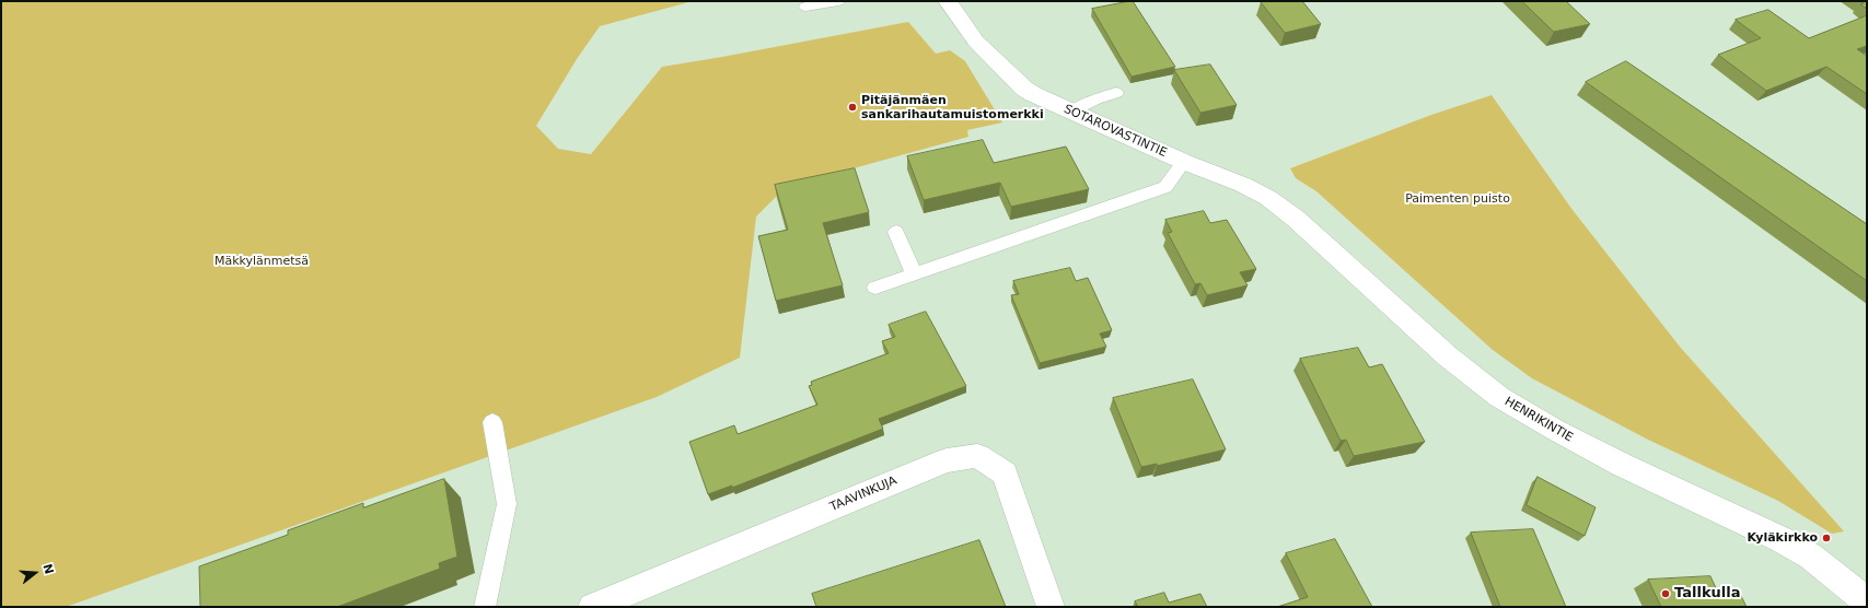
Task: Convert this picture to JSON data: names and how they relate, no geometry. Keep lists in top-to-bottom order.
{
  "streets": {
    "street": ["SOTAROVASTINTIE", "HENRIKINTIE", "TAAVINKUJA"]
  },
  "crossings": [
    ["SOTAROVASTINTIE", "HENRIKINTIE"]
  ],
  "parks": ["Paimenten puisto", "Mäkkylänmetsä"],
  "places": ["Pitäjänmäen sankarihautamuistomerkki", "Kyläkirkko", "Tallkulla"],
  "north": "right"
}
